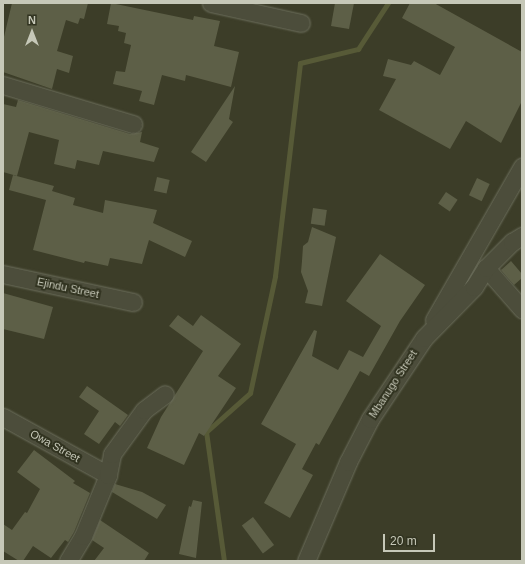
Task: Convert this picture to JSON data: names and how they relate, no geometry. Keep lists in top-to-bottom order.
{
  "streets": {
    "street": ["Ejindu Street", "Mbanugo Street", "Owa Street"]
  },
  "scale_bar": "20 m",
  "north": "top"
}
